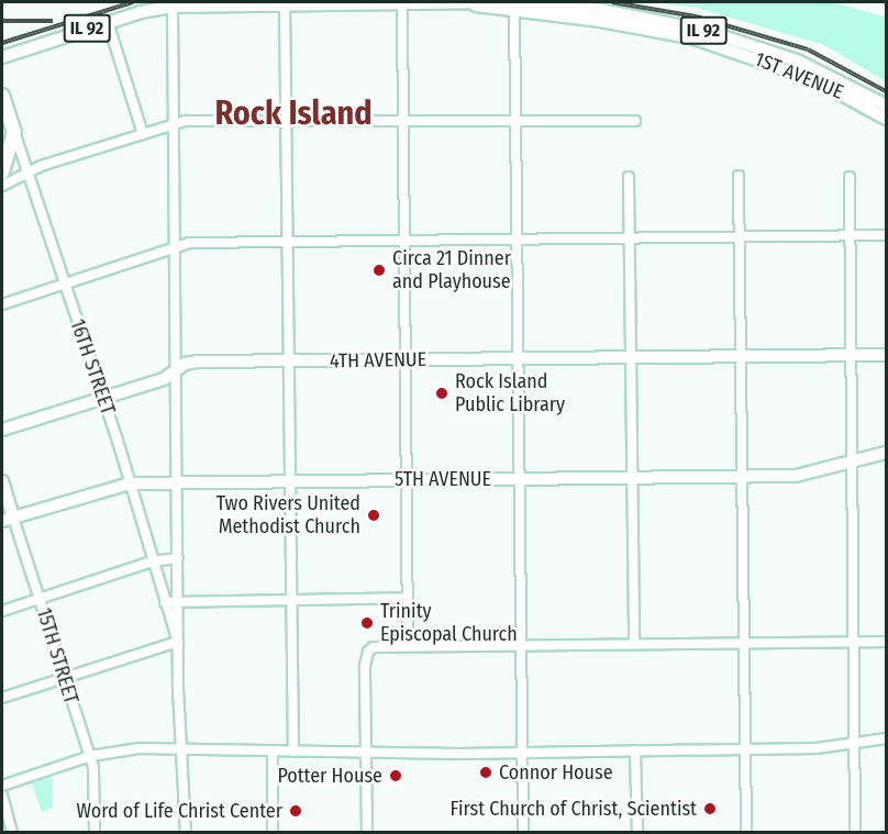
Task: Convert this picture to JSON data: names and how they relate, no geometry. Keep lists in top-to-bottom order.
{
  "streets": {
    "highway": ["16TH STREET"],
    "main road": [
      "IL 92",
      "1ST AVENUE",
      "4TH AVENUE",
      "5TH AVENUE",
      "15TH STREET"
    ]
  },
  "crossings": [
    ["4TH AVENUE", "16TH STREET"],
    ["16TH STREET", "5TH AVENUE"],
    ["5TH AVENUE", "15TH STREET"]
  ],
  "districts": ["Rock Island"],
  "places": [
    "Circa 21 Dinner and Playhouse",
    "Rock Island Public Library",
    "Two Rivers United Methodist Church",
    "Trinity Episcopal Church",
    "Connor House",
    "Potter House",
    "First Church of Christ, Scientist",
    "Word of Life Christ Center"
  ]
}
